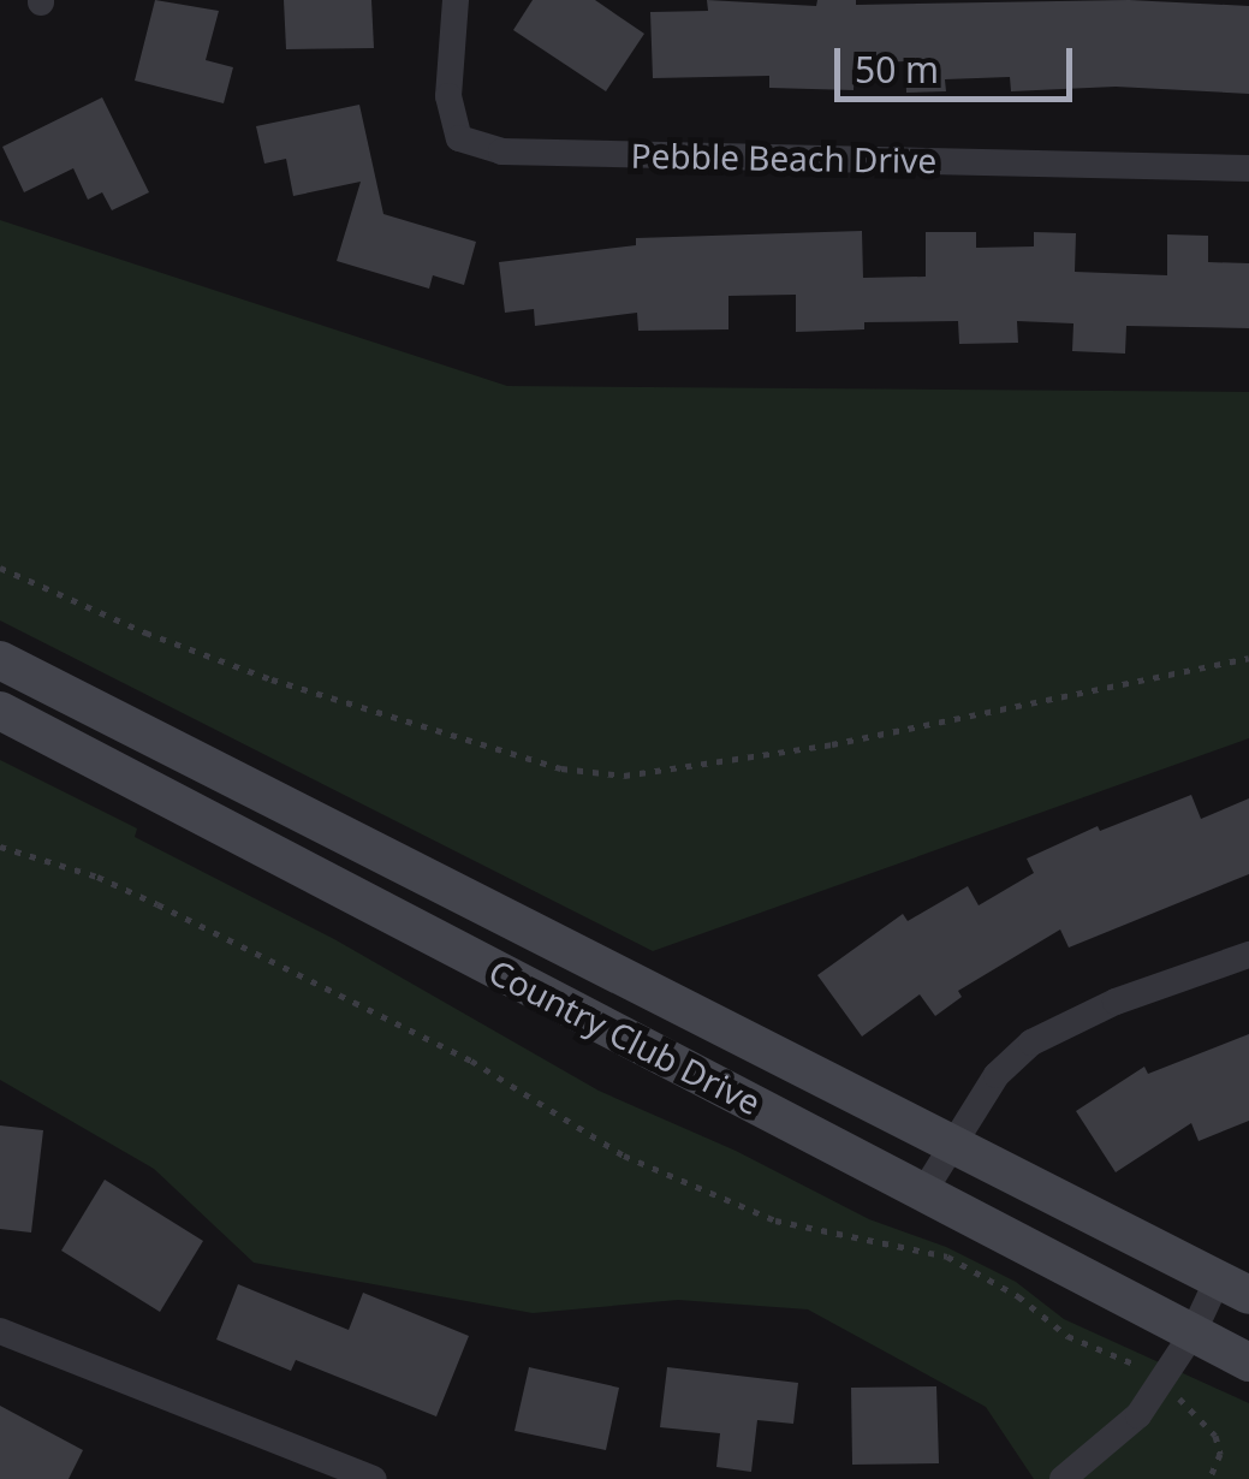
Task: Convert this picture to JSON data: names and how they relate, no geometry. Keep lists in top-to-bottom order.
{
  "streets": {
    "main road": ["Country Club Drive"],
    "street": ["Pebble Beach Drive"]
  },
  "scale_bar": "50 m"
}
